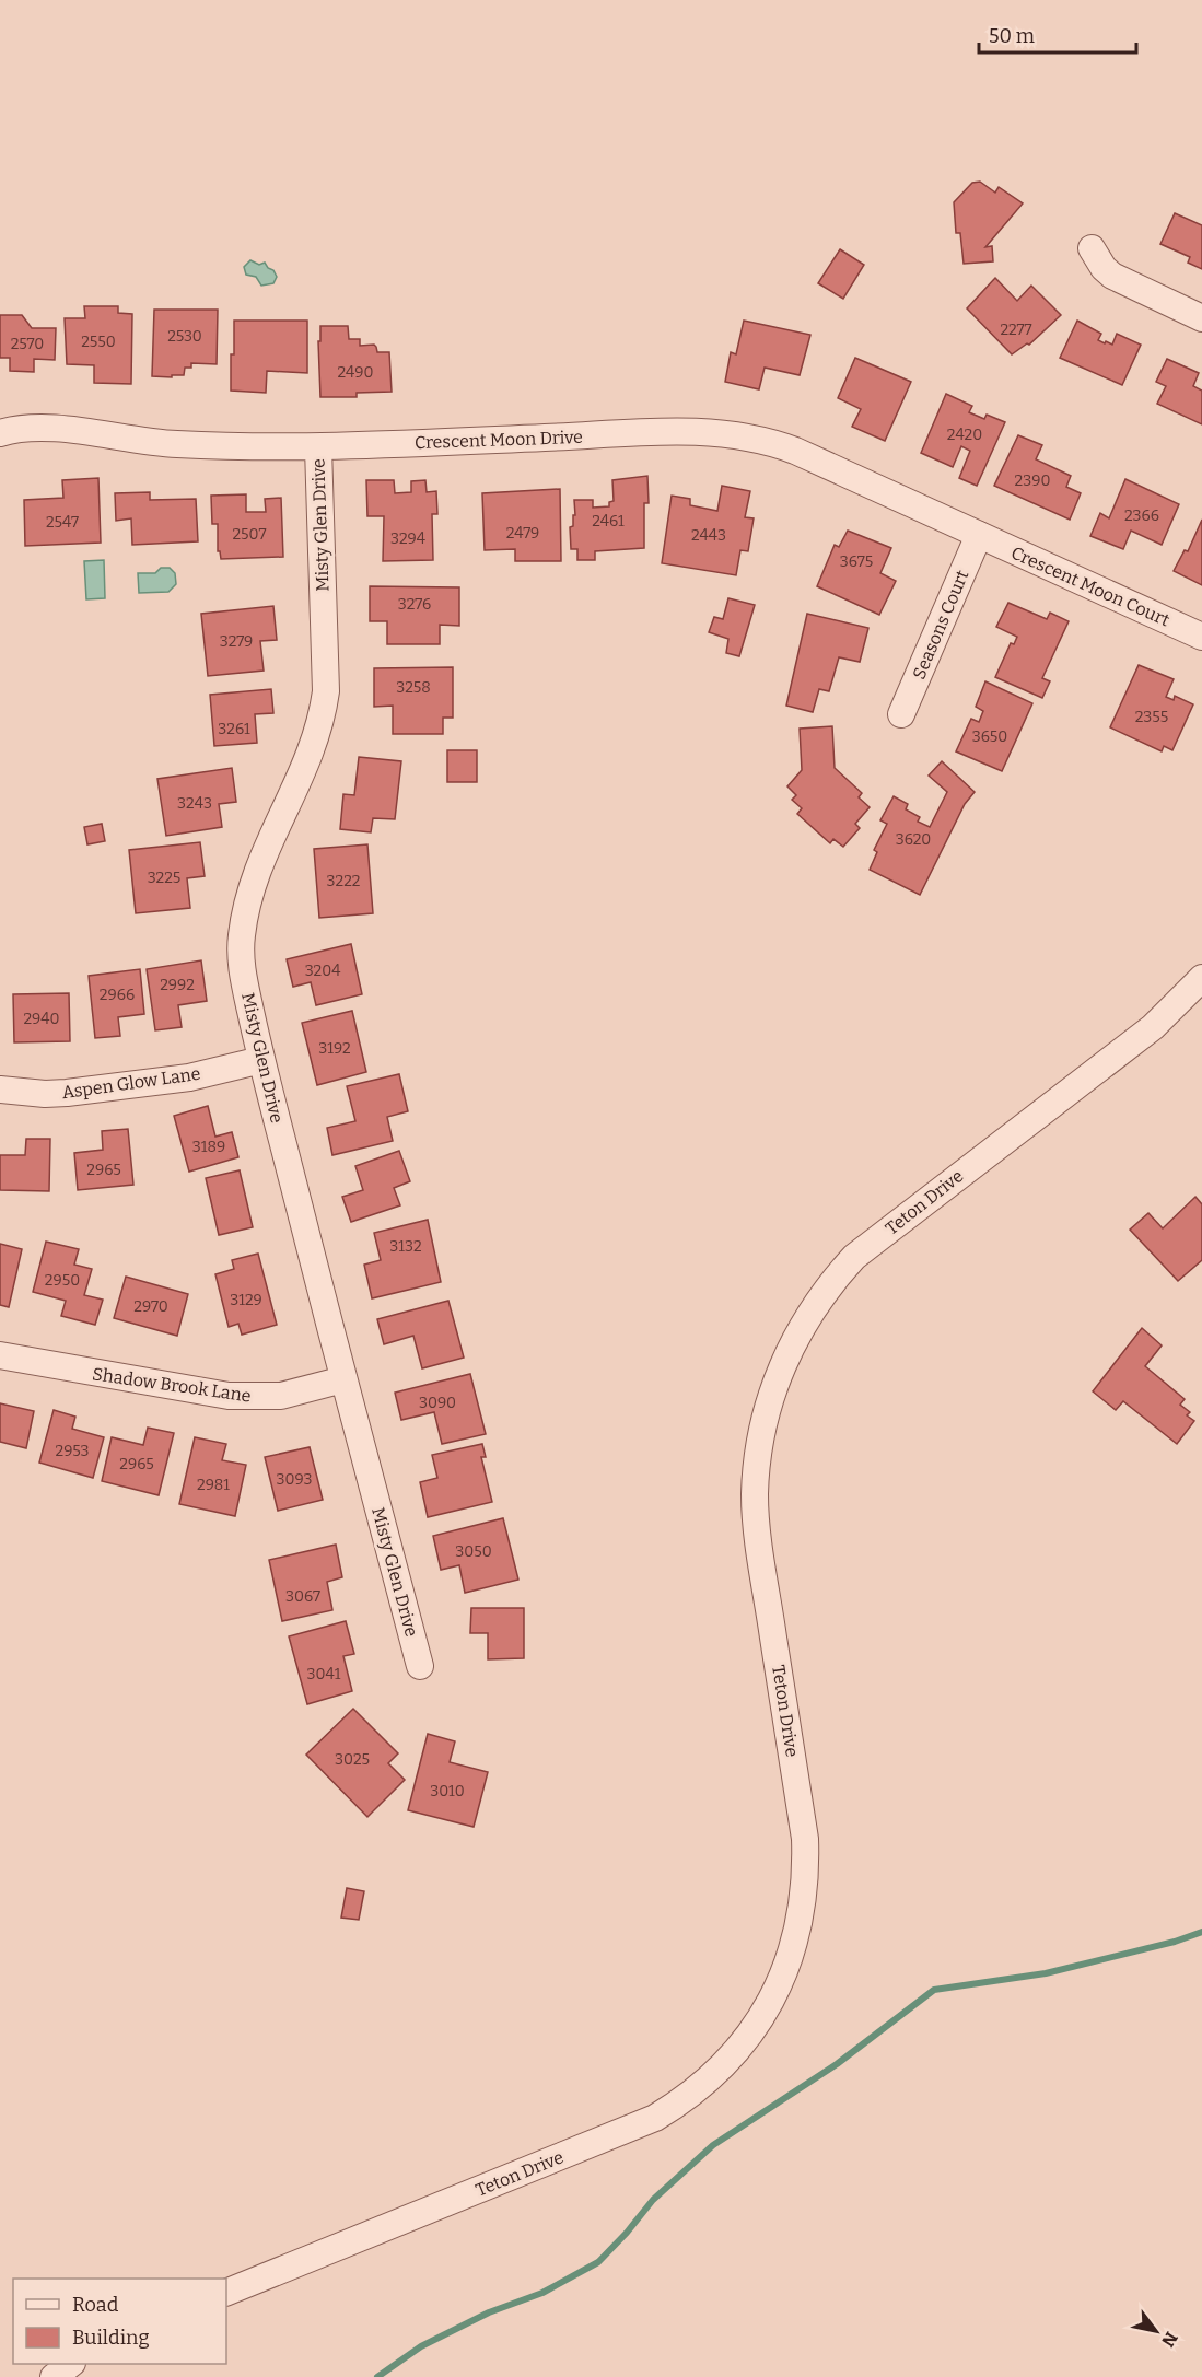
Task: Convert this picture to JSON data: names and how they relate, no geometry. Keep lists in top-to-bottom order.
{
  "streets": {
    "street": [
      "Crescent Moon Drive",
      "Misty Glen Drive",
      "Crescent Moon Court",
      "Seasons Court",
      "Aspen Glow Lane",
      "Teton Drive",
      "Shadow Brook Lane"
    ]
  },
  "crossings": [
    ["Crescent Moon Drive", "Misty Glen Drive"],
    ["Crescent Moon Drive", "Crescent Moon Court"],
    ["Crescent Moon Drive", "Seasons Court"],
    ["Misty Glen Drive", "Aspen Glow Lane"],
    ["Misty Glen Drive", "Shadow Brook Lane"],
    ["Crescent Moon Court", "Seasons Court"]
  ],
  "house_numbers": [
    "2277",
    "2530",
    "2550",
    "2570",
    "2490",
    "2420",
    "2390",
    "2366",
    "2461",
    "2547",
    "2479",
    "2507",
    "2443",
    "3294",
    "3675",
    "3276",
    "3279",
    "3258",
    "2355",
    "3261",
    "3650",
    "3243",
    "3620",
    "3225",
    "3222",
    "3204",
    "2992",
    "2966",
    "2940",
    "3192",
    "3189",
    "2965",
    "3132",
    "2950",
    "3129",
    "2970",
    "3090",
    "2953",
    "2965",
    "3093",
    "2981",
    "3050",
    "3067",
    "3041",
    "3025",
    "3010"
  ],
  "legend": ["Road", "Building"],
  "scale_bar": "50 m",
  "north": "bottom right"
}
